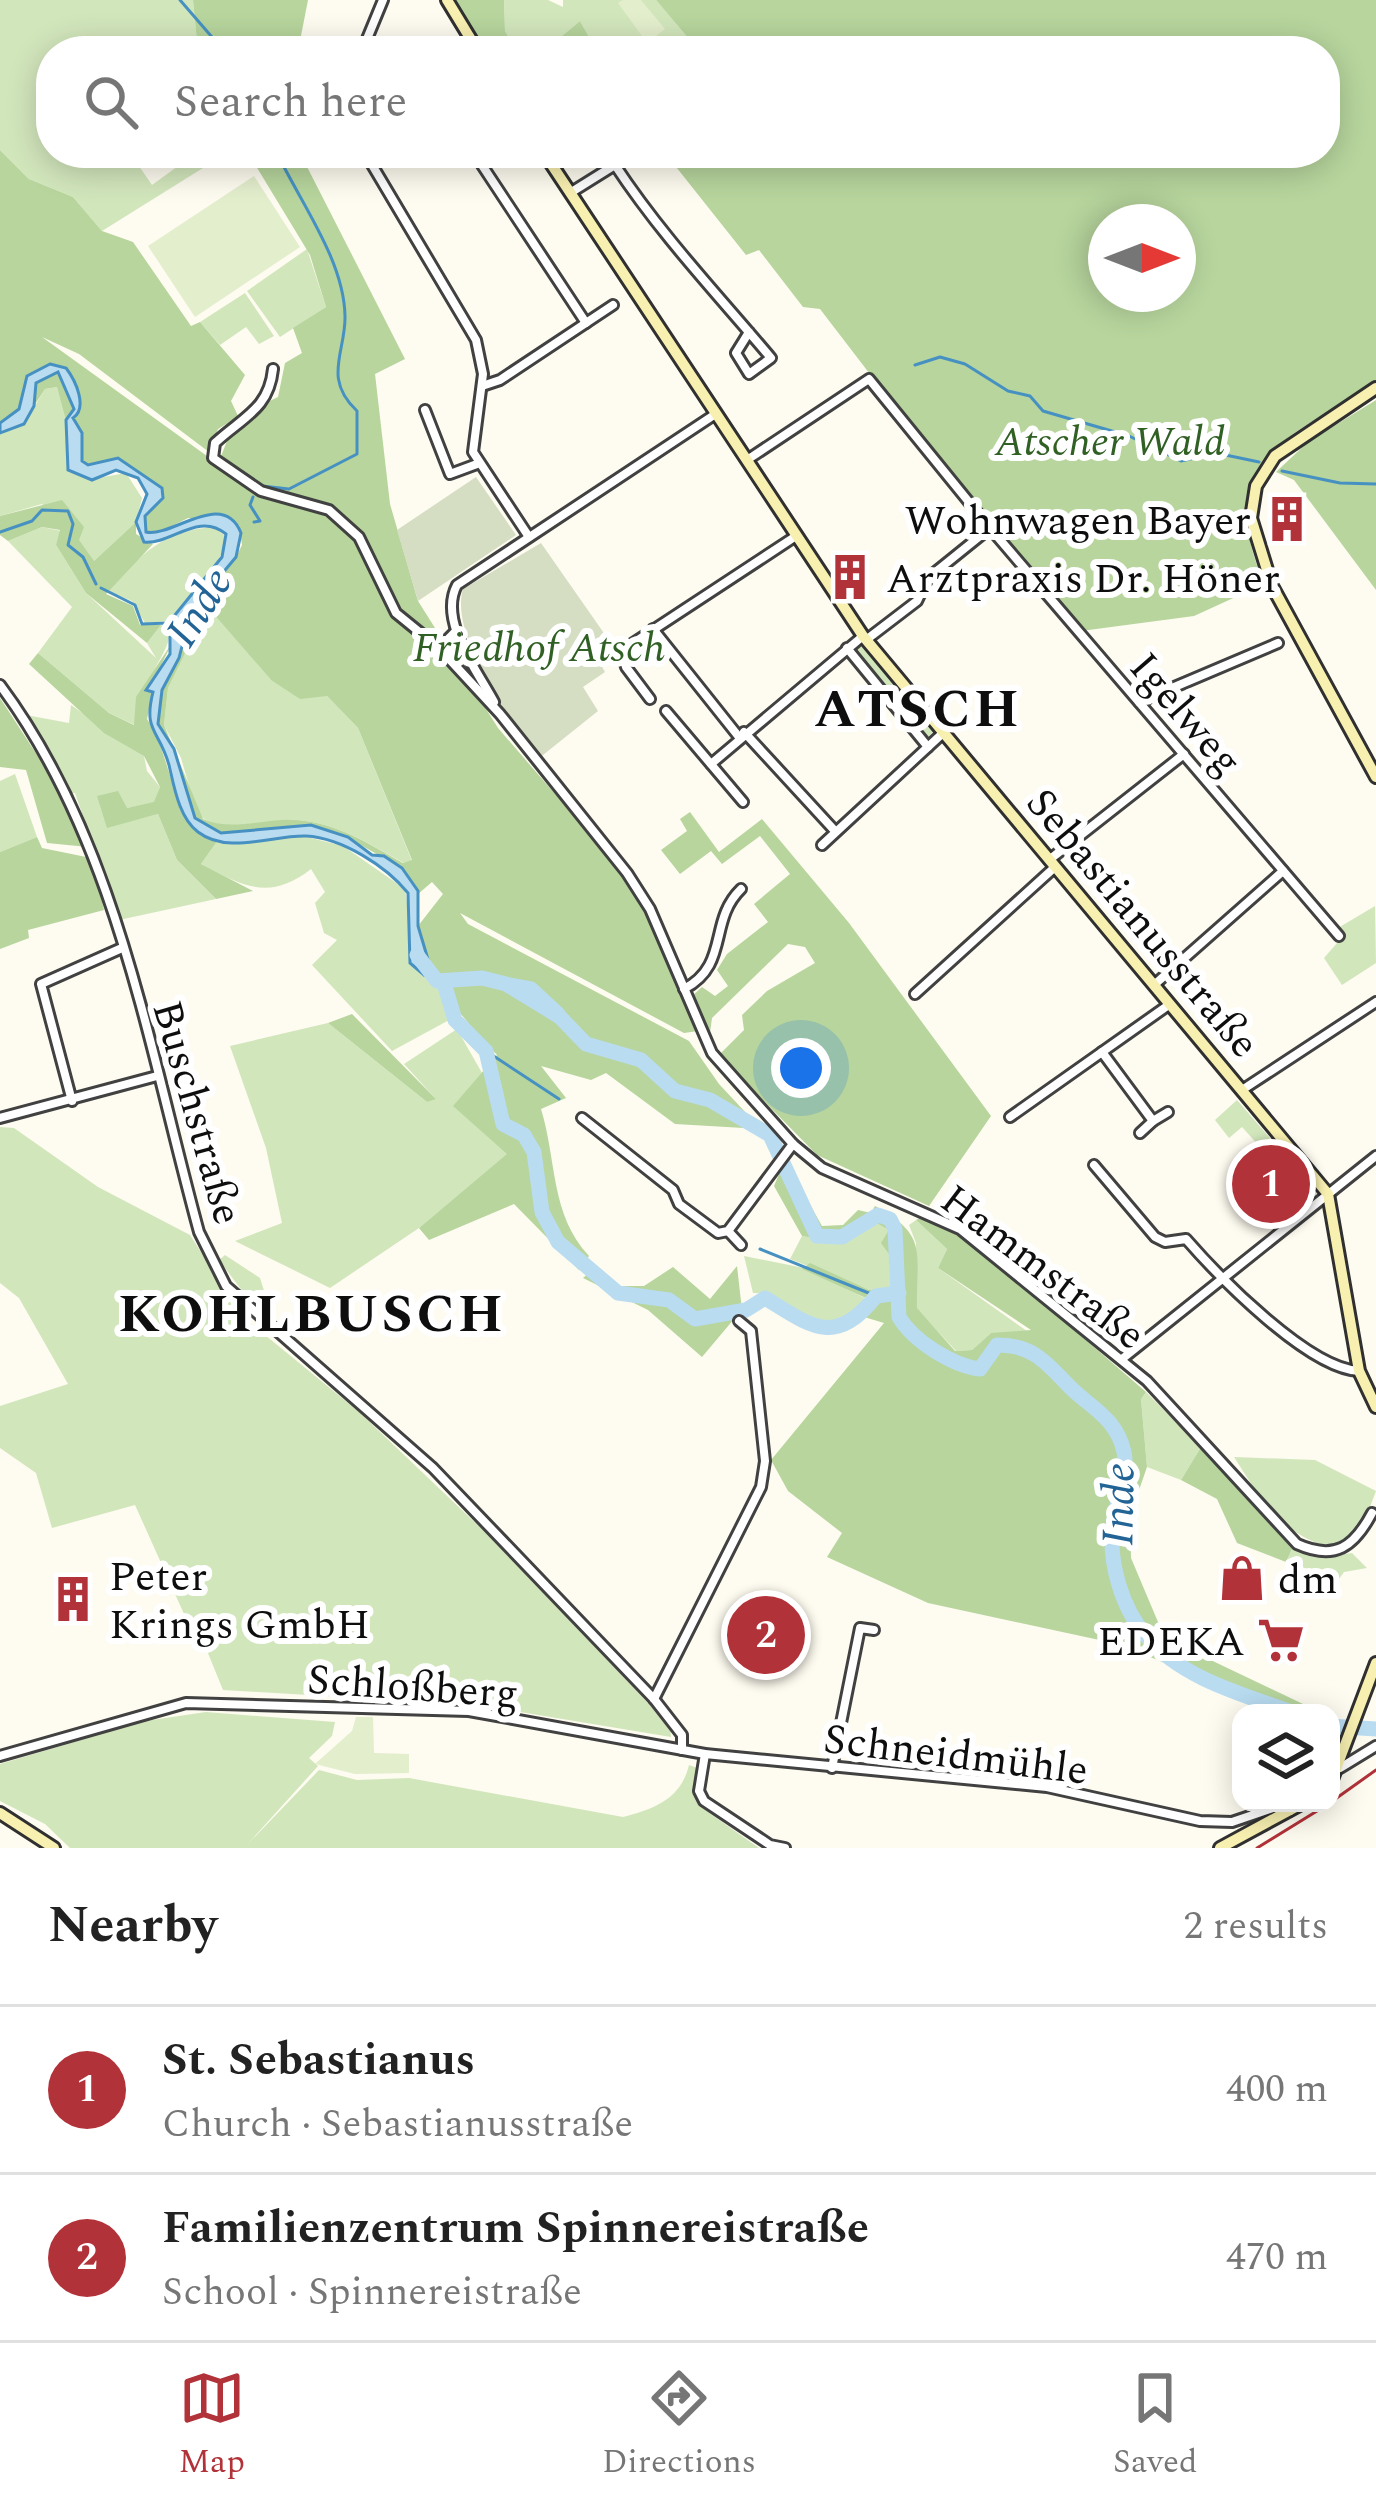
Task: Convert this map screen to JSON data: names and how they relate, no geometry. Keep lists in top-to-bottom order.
{
  "streets": {
    "main road": ["Sebastianusstraße"],
    "street": [
      "Igelweg",
      "Buschstraße",
      "Hammstraße",
      "Schloßberg",
      "Schneidmühle"
    ]
  },
  "crossings": [
    ["Igelweg", "Sebastianusstraße"],
    ["Buschstraße", "Schloßberg"],
    ["Buschstraße", "Schneidmühle"],
    ["Schloßberg", "Schneidmühle"]
  ],
  "districts": ["ATSCH", "KOHLBUSCH"],
  "water": ["Inde"],
  "parks": ["Atscher Wald", "Friedhof Atsch"],
  "places": {
    "building": ["Wohnwagen Bayer", "Arztpraxis Dr. Höner", "Peter Krings GmbH"],
    "shop": ["dm"],
    "supermarket": ["EDEKA"]
  },
  "north": "right",
  "page": {
    "search": "Search here",
    "pins": ["1", "2"],
    "heading": ["Nearby", "2 results"],
    "list": [
      {
        "mark": "1",
        "name": "St. Sebastianus",
        "note": "Church · Sebastianusstraße",
        "value": "400 m"
      },
      {
        "mark": "2",
        "name": "Familienzentrum Spinnereistraße",
        "note": "School · Spinnereistraße",
        "value": "470 m"
      }
    ],
    "nav": ["Map", "Directions", "Saved"]
  }
}
